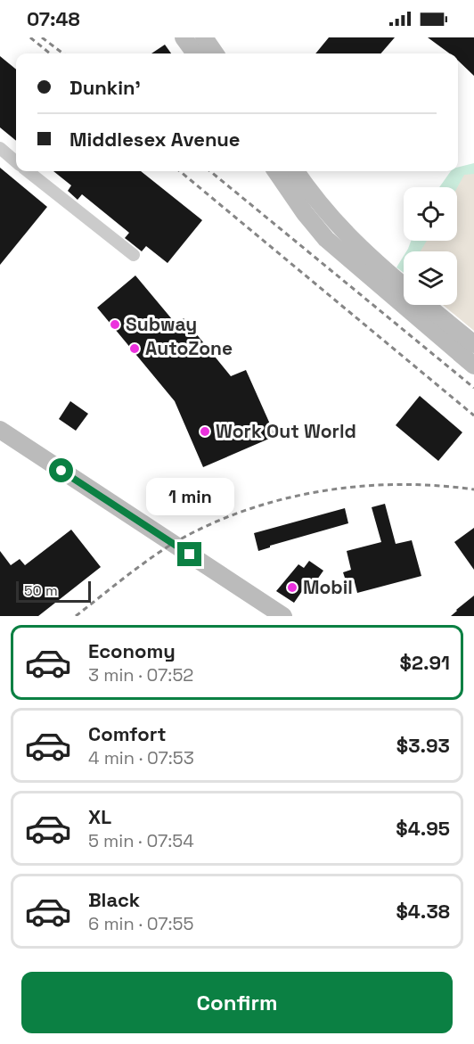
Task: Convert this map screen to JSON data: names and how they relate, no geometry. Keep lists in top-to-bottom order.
{
  "places": [
    "Subway",
    "AutoZone",
    "Work Out World",
    "Mobil"
  ],
  "scale_bar": "50 m",
  "page": {
    "status": "07:48",
    "banner": ["Dunkin'", "Middlesex Avenue"],
    "bubble": "1 min",
    "scale": "50 m",
    "list": [
      {
        "name": "Economy",
        "note": "3 min · 07:52",
        "value": "$2.91"
      },
      {
        "name": "Comfort",
        "note": "4 min · 07:53",
        "value": "$3.93"
      },
      {
        "name": "XL",
        "note": "5 min · 07:54",
        "value": "$4.95"
      },
      {
        "name": "Black",
        "note": "6 min · 07:55",
        "value": "$4.38"
      }
    ],
    "buttons": "Confirm"
  }
}
